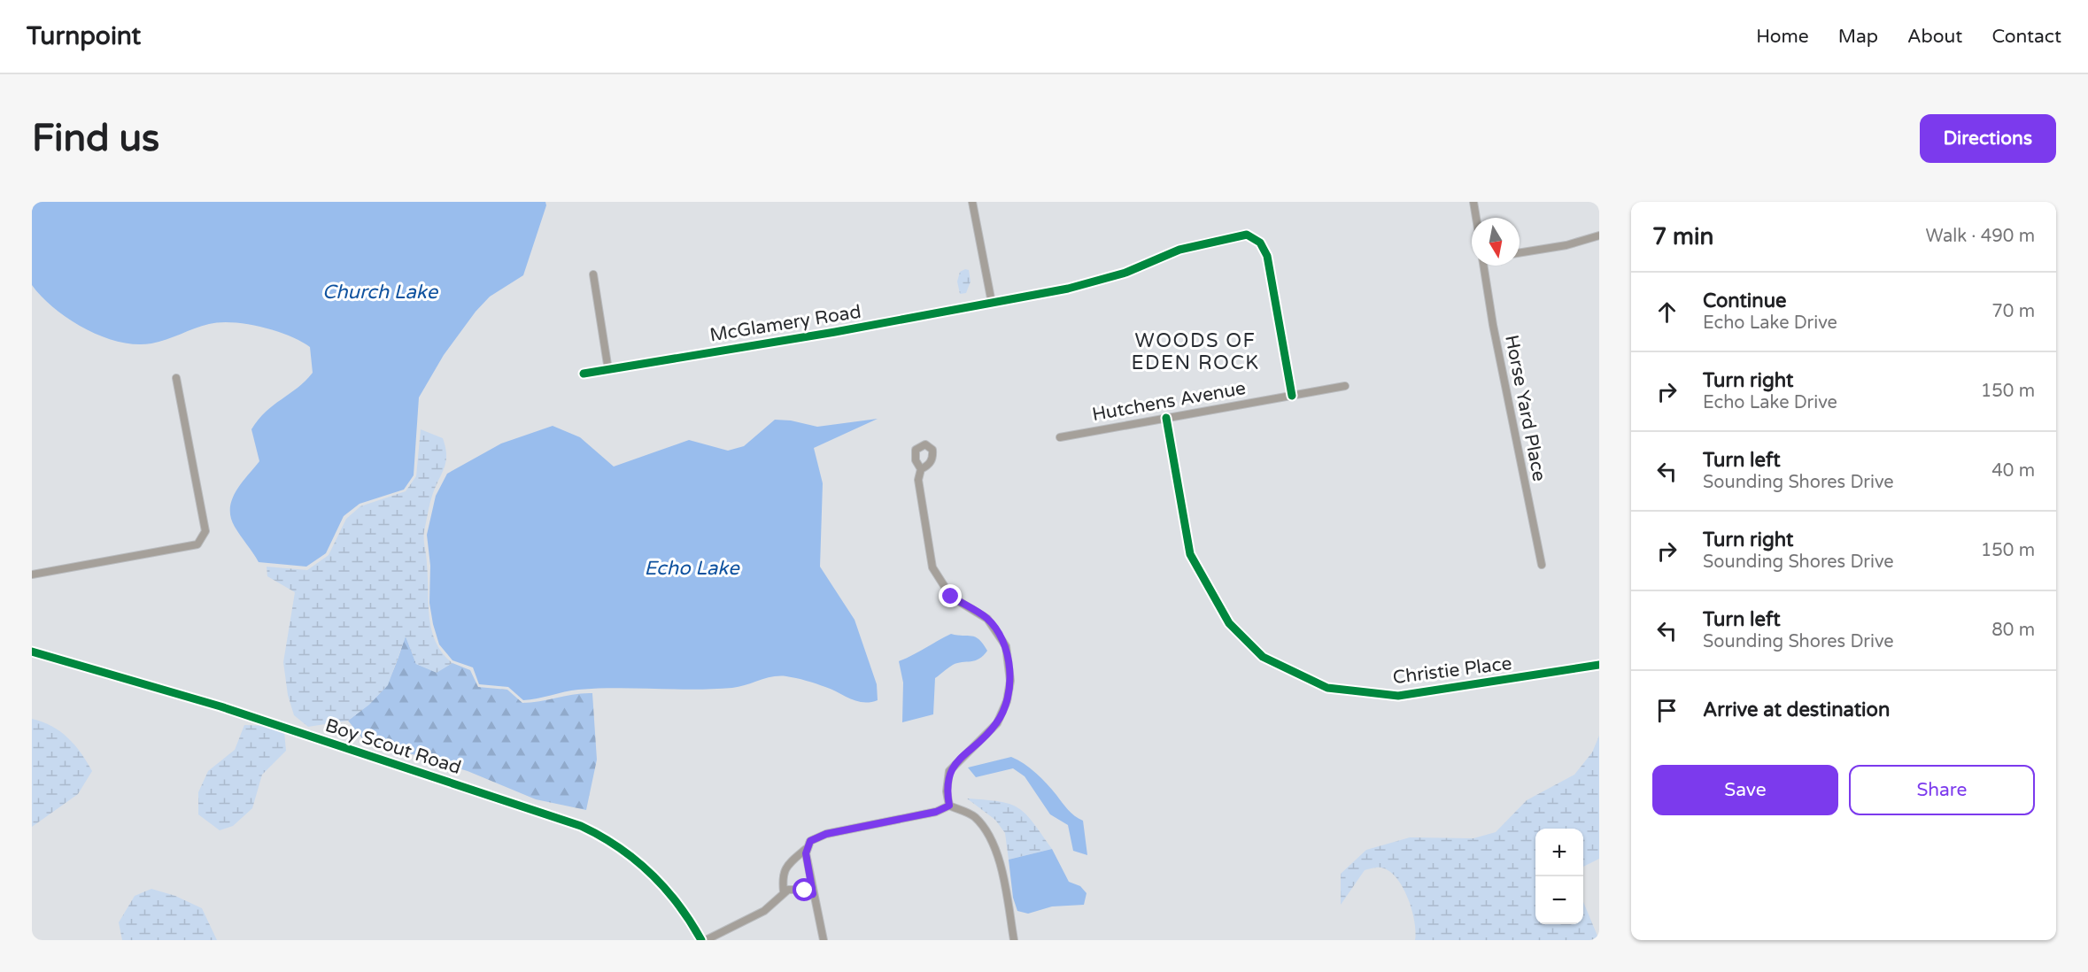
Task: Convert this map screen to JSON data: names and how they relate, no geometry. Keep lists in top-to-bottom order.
{
  "streets": {
    "street": [
      "McGlamery Road",
      "Hutchens Avenue",
      "Horse Yard Place",
      "Christie Place",
      "Boy Scout Road"
    ]
  },
  "crossings": [
    ["McGlamery Road", "Hutchens Avenue"],
    ["Hutchens Avenue", "Christie Place"]
  ],
  "districts": ["WOODS OF EDEN ROCK"],
  "water": ["Church Lake", "Echo Lake"],
  "north": "bottom",
  "page": {
    "header": "Turnpoint",
    "nav": [
      "Home",
      "Map",
      "About",
      "Contact"
    ],
    "buttons": [
      "Directions",
      ["Save", "Share"]
    ],
    "title": "Find us",
    "heading": ["7 min", "Walk · 490 m"],
    "list": [
      ["Continue", "Echo Lake Drive", "70 m"],
      ["Turn right", "Echo Lake Drive", "150 m"],
      ["Turn left", "Sounding Shores Drive", "40 m"],
      ["Turn right", "Sounding Shores Drive", "150 m"],
      ["Turn left", "Sounding Shores Drive", "80 m"],
      "Arrive at destination"
    ],
    "map_buttons": ["+", "−"]
  }
}
